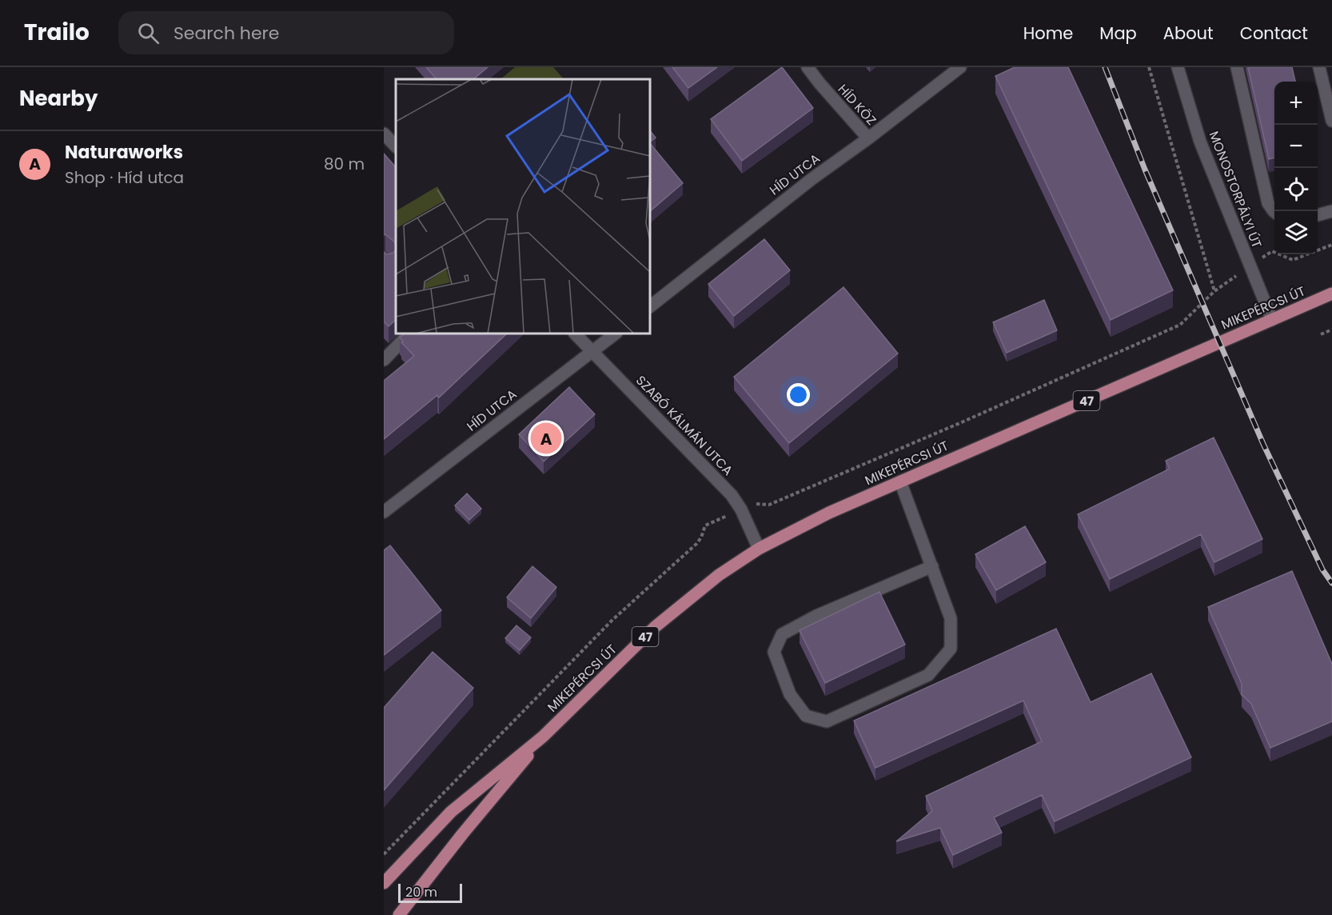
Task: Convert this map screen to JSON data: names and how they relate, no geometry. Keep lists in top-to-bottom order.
{
  "streets": {
    "main road": ["MIKEPÉRCSI ÚT", "47"],
    "street": [
      "HÍD KÖZ",
      "HÍD UTCA",
      "MONOSTORPÁLYI ÚT",
      "SZABÓ KÁLMÁN UTCA"
    ]
  },
  "crossings": [
    ["HÍD KÖZ", "HÍD UTCA"],
    ["HÍD UTCA", "SZABÓ KÁLMÁN UTCA"],
    ["MONOSTORPÁLYI ÚT", "MIKEPÉRCSI ÚT"],
    ["MIKEPÉRCSI ÚT", "47"],
    ["MIKEPÉRCSI ÚT", "SZABÓ KÁLMÁN UTCA"]
  ],
  "scale_bar": "20 m",
  "page": {
    "header": "Trailo",
    "search": "Search here",
    "nav": [
      "Home",
      "Map",
      "About",
      "Contact"
    ],
    "heading": "Nearby",
    "map_buttons": ["+", "−"],
    "list": [
      {
        "mark": "A",
        "name": "Naturaworks",
        "note": "Shop · Híd utca",
        "value": "80 m"
      }
    ],
    "pins": "A",
    "scale": "20 m"
  }
}
